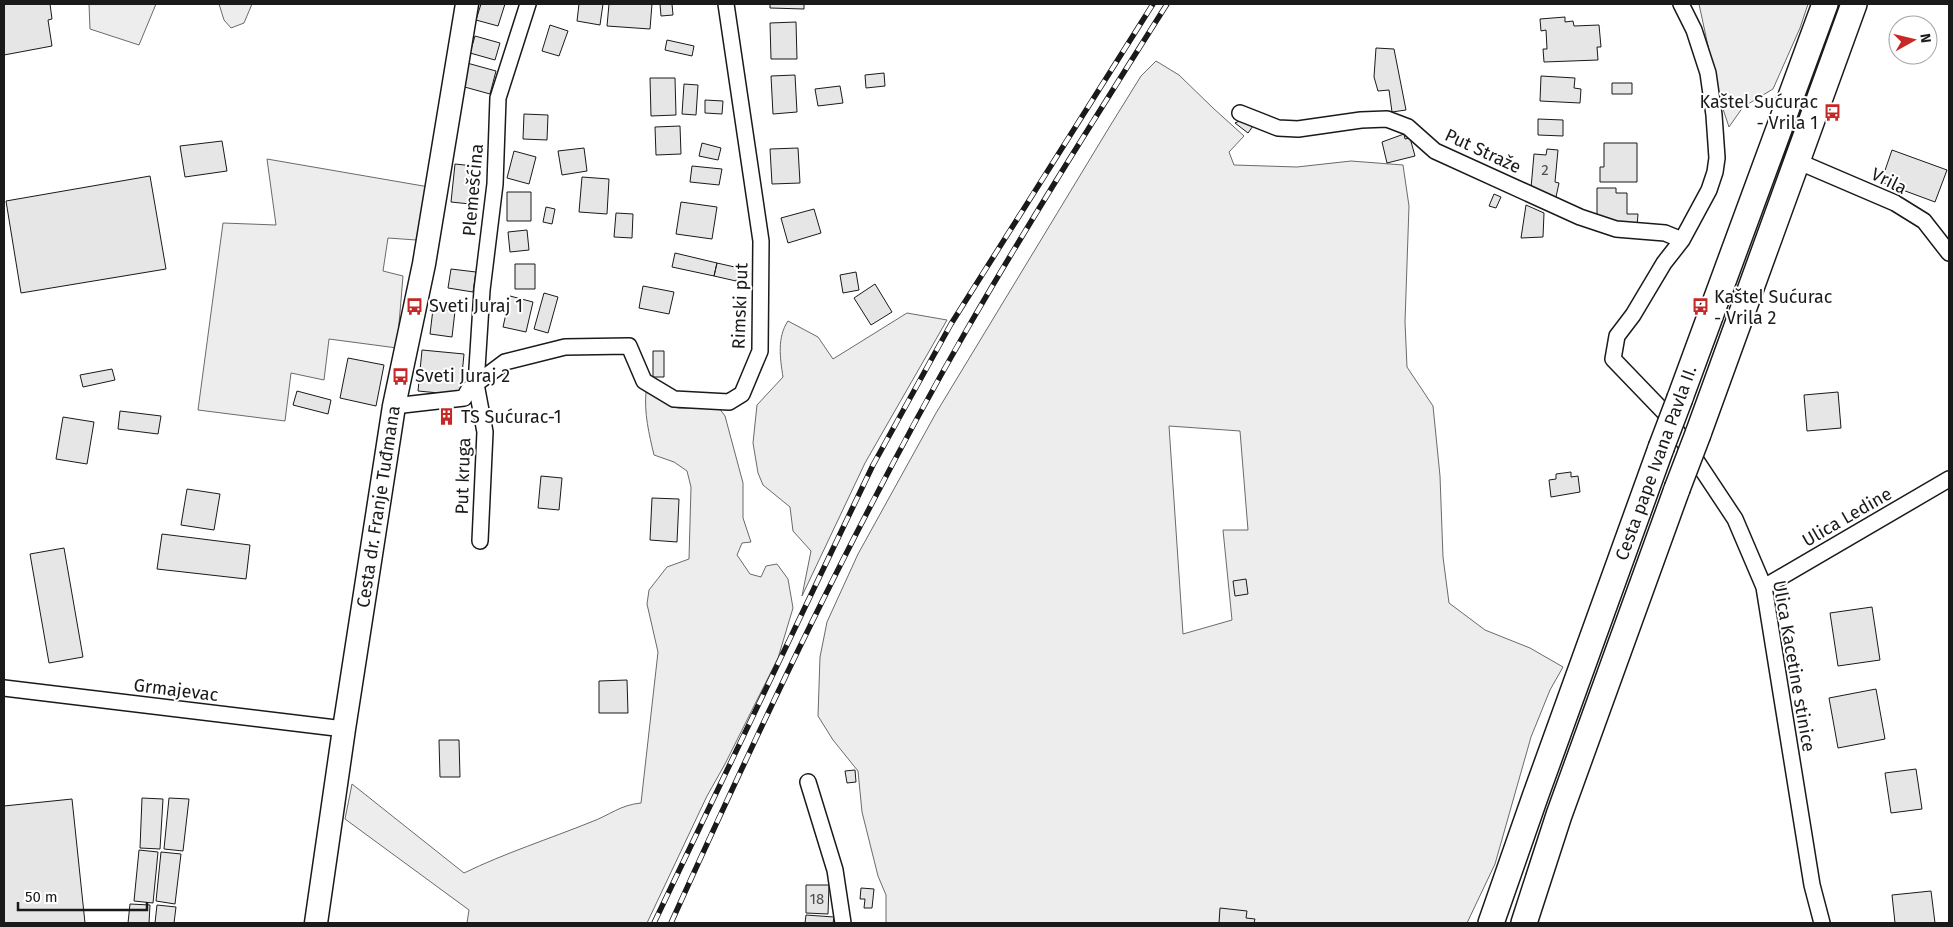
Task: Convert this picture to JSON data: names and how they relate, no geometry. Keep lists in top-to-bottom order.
{
  "streets": {
    "main road": ["Cesta pape Ivana Pavla II.", "Cesta dr. Franje Tuđmana"],
    "street": [
      "Put Straže",
      "Vrila",
      "Plemešćina",
      "Rimski put",
      "Put kruga",
      "Ulica Ledine",
      "Ulica Kacetine stinice",
      "Grmajevac"
    ]
  },
  "crossings": [
    ["Put Straže", "Ulica Kacetine stinice"],
    ["Vrila", "Cesta pape Ivana Pavla II."],
    ["Plemešćina", "Rimski put"],
    ["Plemešćina", "Put kruga"],
    ["Rimski put", "Put kruga"],
    ["Rimski put", "Cesta dr. Franje Tuđmana"],
    ["Cesta dr. Franje Tuđmana", "Grmajevac"],
    ["Ulica Ledine", "Ulica Kacetine stinice"]
  ],
  "places": {
    "bus stop": [
      "Kaštel Sućurac - Vrila 1",
      "Sveti Juraj 1",
      "Kaštel Sućurac - Vrila 2",
      "Sveti Juraj 2"
    ],
    "building": ["TS Sućurac-1"]
  },
  "house_numbers": ["2", "18"],
  "scale_bar": "50 m",
  "north": "right"
}
